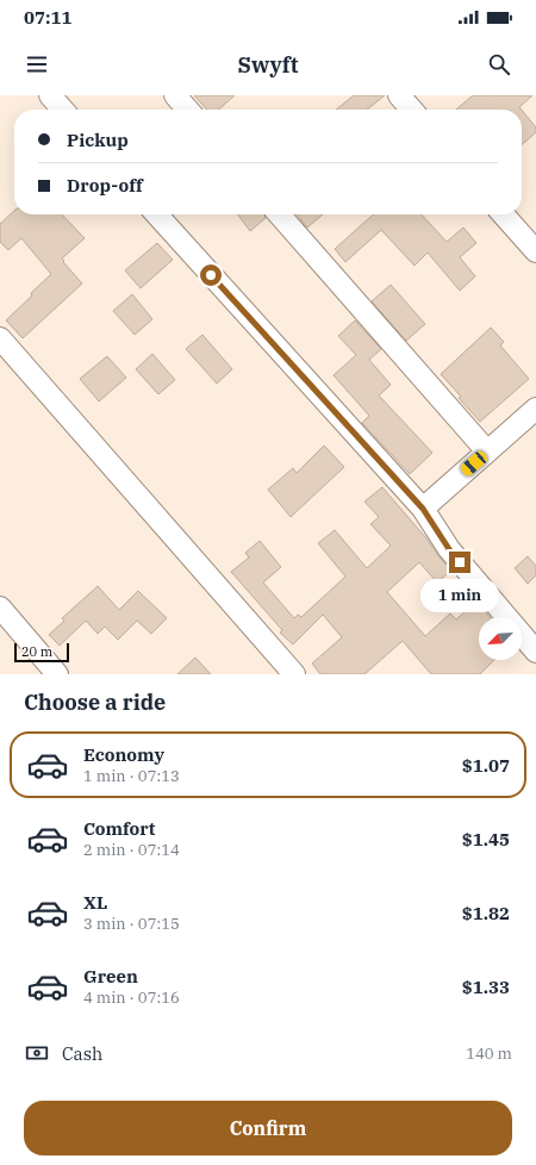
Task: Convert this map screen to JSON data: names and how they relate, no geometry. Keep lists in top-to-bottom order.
{
  "scale_bar": "20 m",
  "north": "bottom left",
  "page": {
    "status": "07:11",
    "header": "Swyft",
    "banner": ["Pickup", "Drop-off"],
    "bubble": "1 min",
    "scale": "20 m",
    "heading": "Choose a ride",
    "list": [
      {
        "name": "Economy",
        "note": "1 min · 07:13",
        "value": "$1.07"
      },
      {
        "name": "Comfort",
        "note": "2 min · 07:14",
        "value": "$1.45"
      },
      {
        "name": "XL",
        "note": "3 min · 07:15",
        "value": "$1.82"
      },
      {
        "name": "Green",
        "note": "4 min · 07:16",
        "value": "$1.33"
      }
    ],
    "pay": ["Cash", "140 m"],
    "buttons": "Confirm"
  }
}
